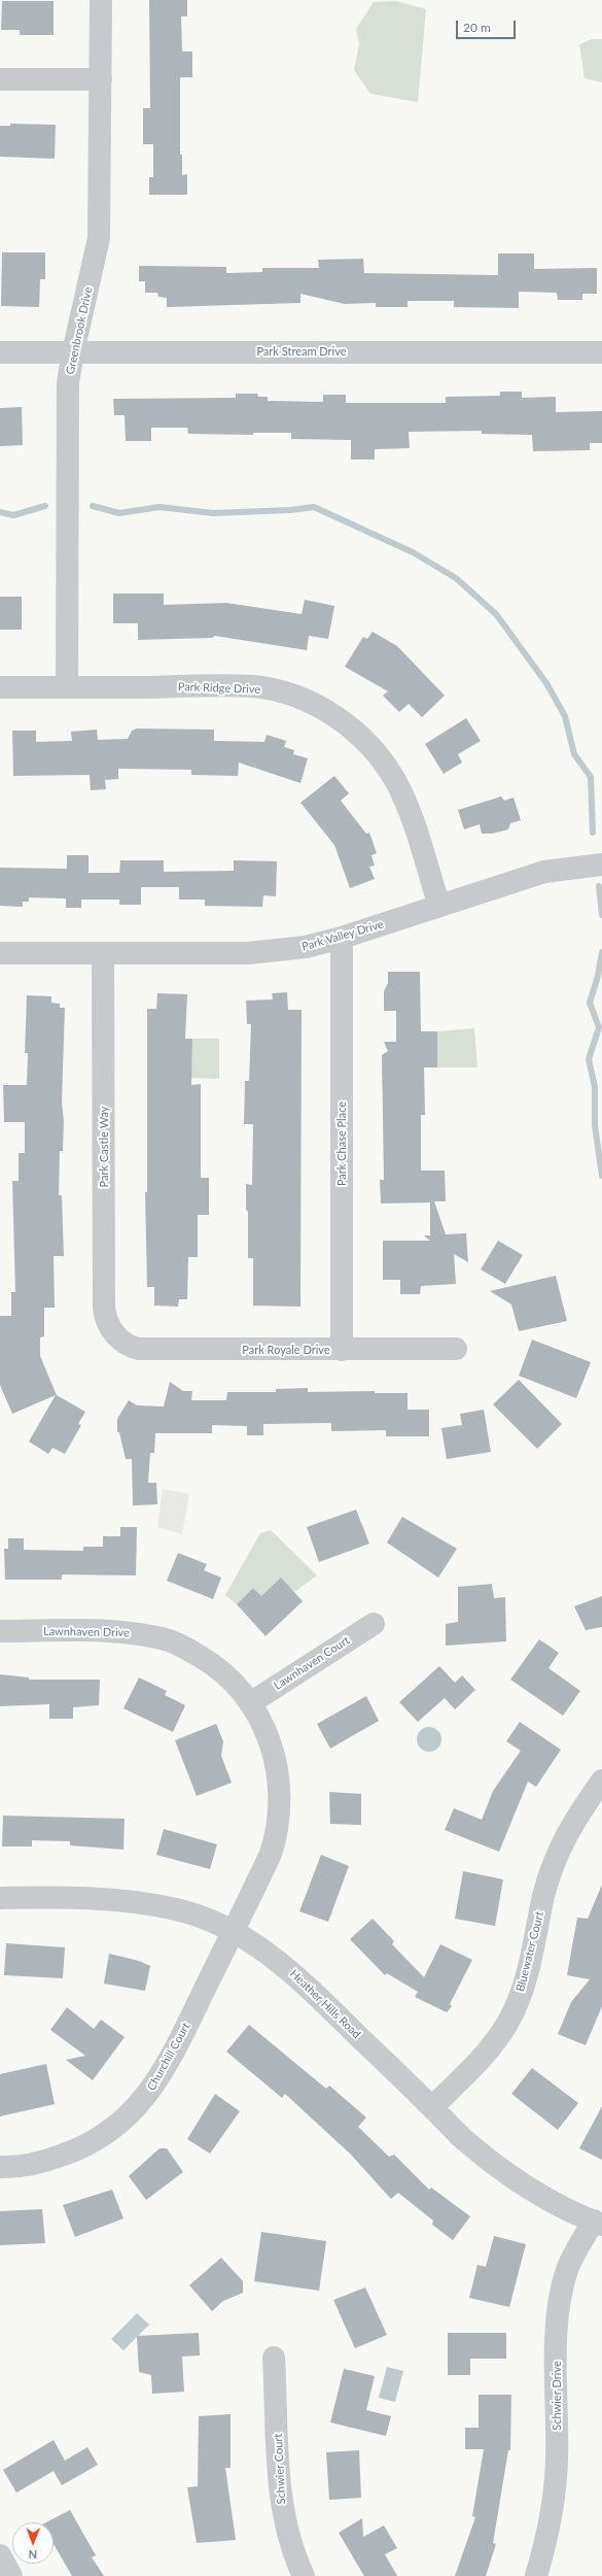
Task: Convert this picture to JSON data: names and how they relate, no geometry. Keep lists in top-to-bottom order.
{
  "streets": {
    "street": [
      "Greenbrook Drive",
      "Park Stream Drive",
      "Park Ridge Drive",
      "Park Valley Drive",
      "Park Chase Place",
      "Park Castle Way",
      "Park Royale Drive",
      "Lawnhaven Drive",
      "Lawnhaven Court",
      "Bluewater Court",
      "Heather Hills Road",
      "Churchill Court",
      "Schwier Drive",
      "Schwier Court"
    ]
  },
  "crossings": [
    ["Greenbrook Drive", "Park Stream Drive"],
    ["Greenbrook Drive", "Park Ridge Drive"],
    ["Park Ridge Drive", "Park Valley Drive"],
    ["Park Valley Drive", "Park Chase Place"],
    ["Park Valley Drive", "Park Castle Way"],
    ["Park Chase Place", "Park Royale Drive"],
    ["Park Castle Way", "Park Royale Drive"],
    ["Lawnhaven Drive", "Lawnhaven Court"],
    ["Lawnhaven Drive", "Heather Hills Road"],
    ["Lawnhaven Drive", "Churchill Court"],
    ["Bluewater Court", "Heather Hills Road"],
    ["Heather Hills Road", "Churchill Court"],
    ["Heather Hills Road", "Schwier Drive"]
  ],
  "scale_bar": "20 m",
  "north": "bottom"
}
